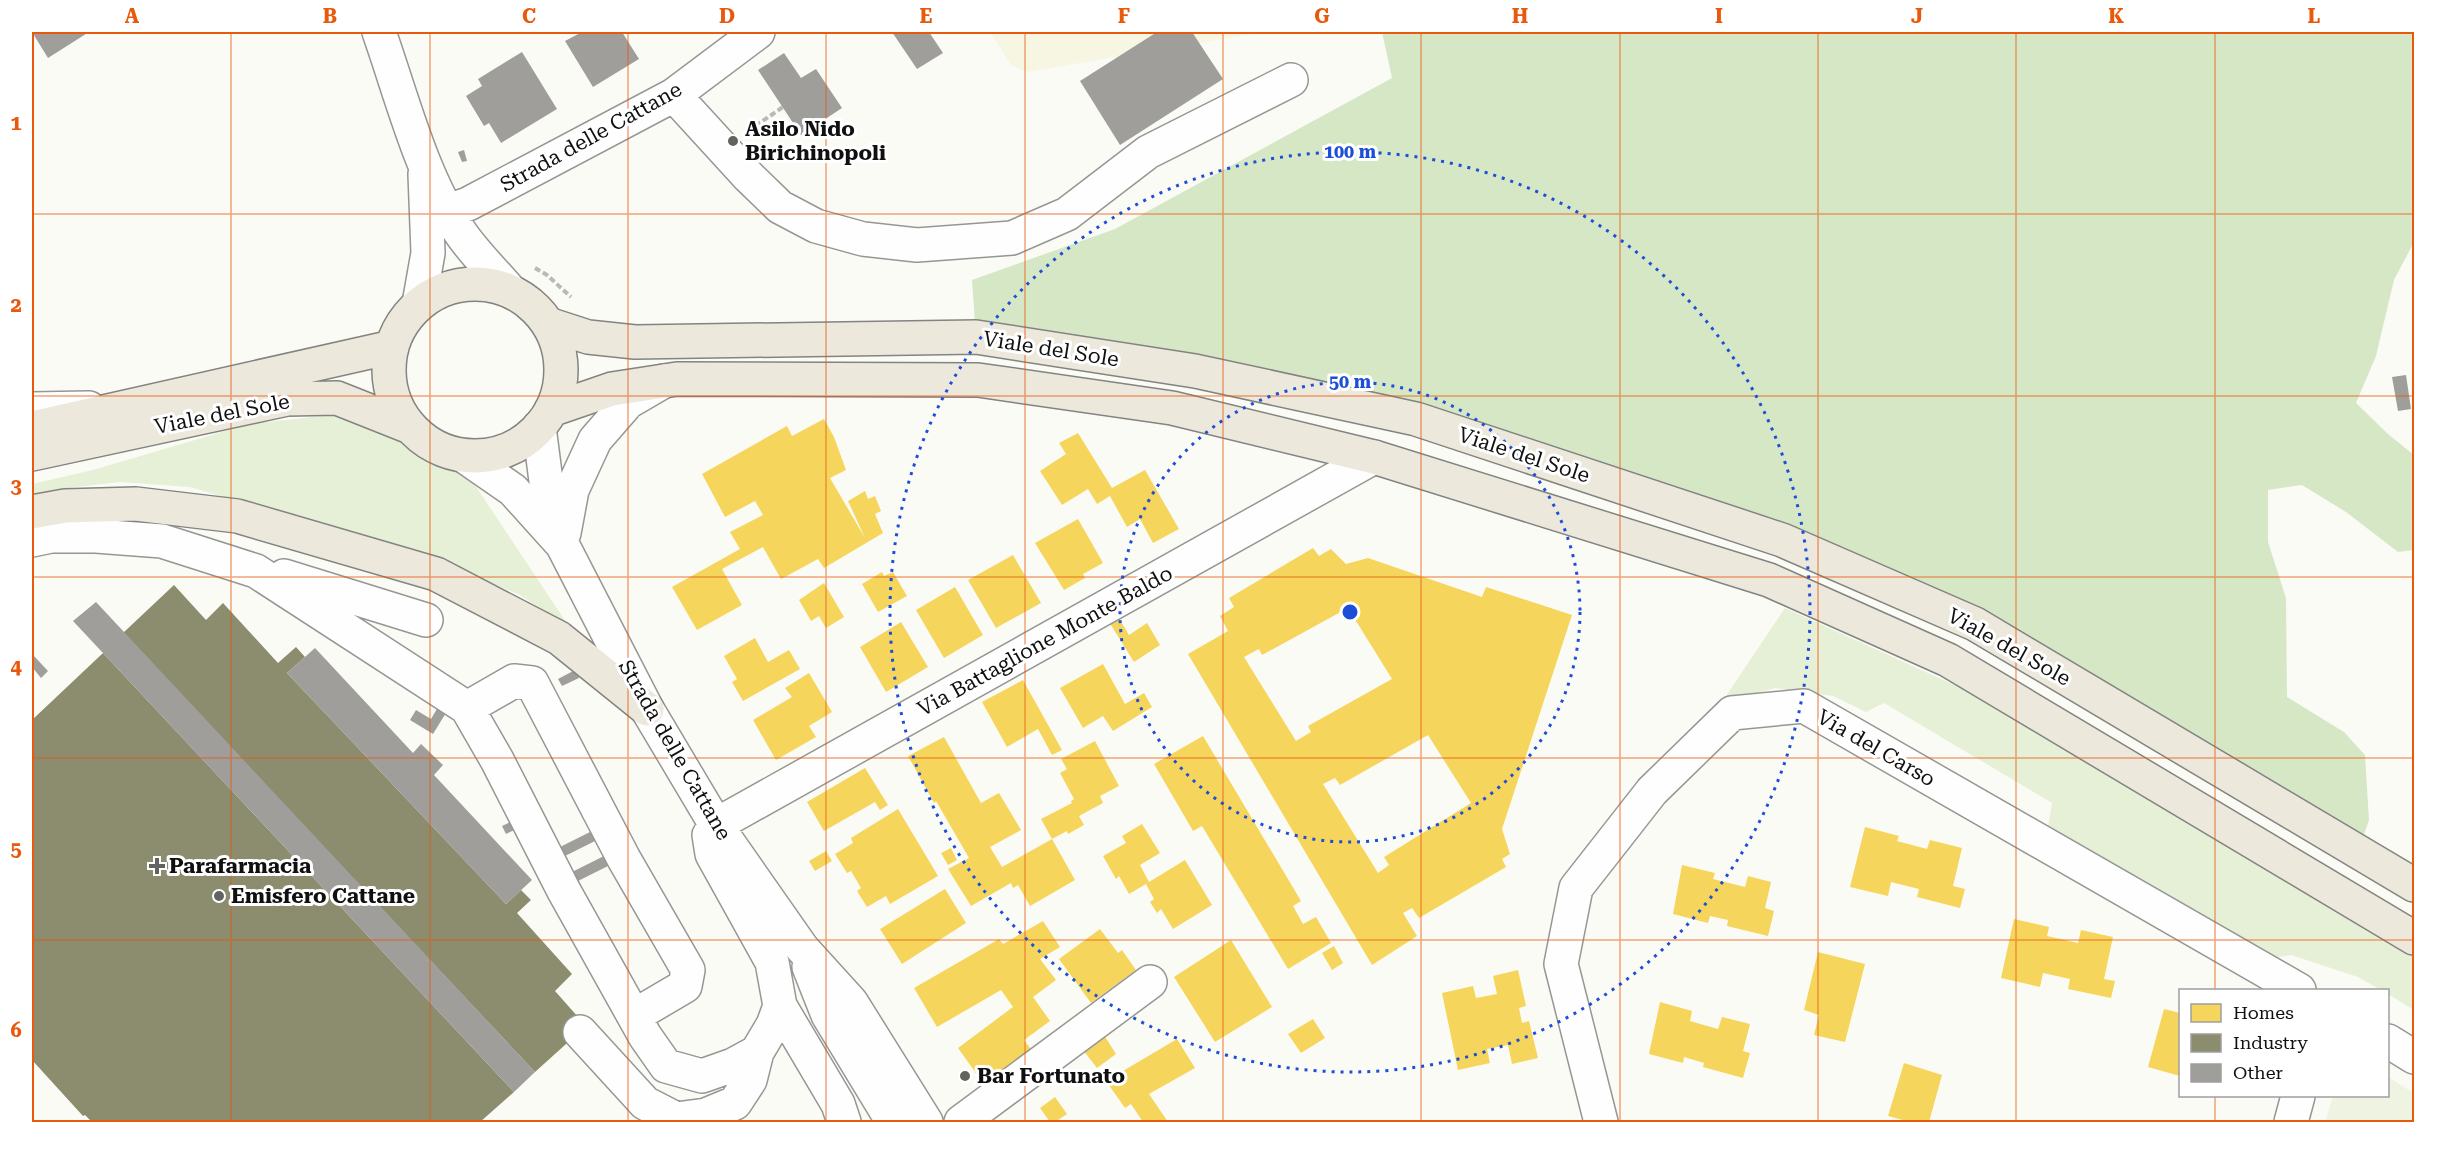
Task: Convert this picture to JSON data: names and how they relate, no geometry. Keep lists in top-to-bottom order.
{
  "streets": {
    "main road": ["Viale del Sole"],
    "street": ["Strada delle Cattane", "Via Battaglione Monte Baldo", "Via del Carso"]
  },
  "crossings": [
    ["Strada delle Cattane", "Viale del Sole"],
    ["Strada delle Cattane", "Via Battaglione Monte Baldo"],
    ["Viale del Sole", "Via Battaglione Monte Baldo"]
  ],
  "places": {
    "other": ["Asilo Nido Birichinopoli", "Emisfero Cattane", "Bar Fortunato"],
    "health": ["Parafarmacia"]
  },
  "legend": ["Homes", "Industry", "Other"],
  "grid": {
    "columns": [
      "A",
      "B",
      "C",
      "D",
      "E",
      "F",
      "G",
      "H",
      "I",
      "J",
      "K",
      "L"
    ],
    "rows": [
      "1",
      "2",
      "3",
      "4",
      "5",
      "6"
    ]
  },
  "rings": ["100 m", "50 m"]
}
